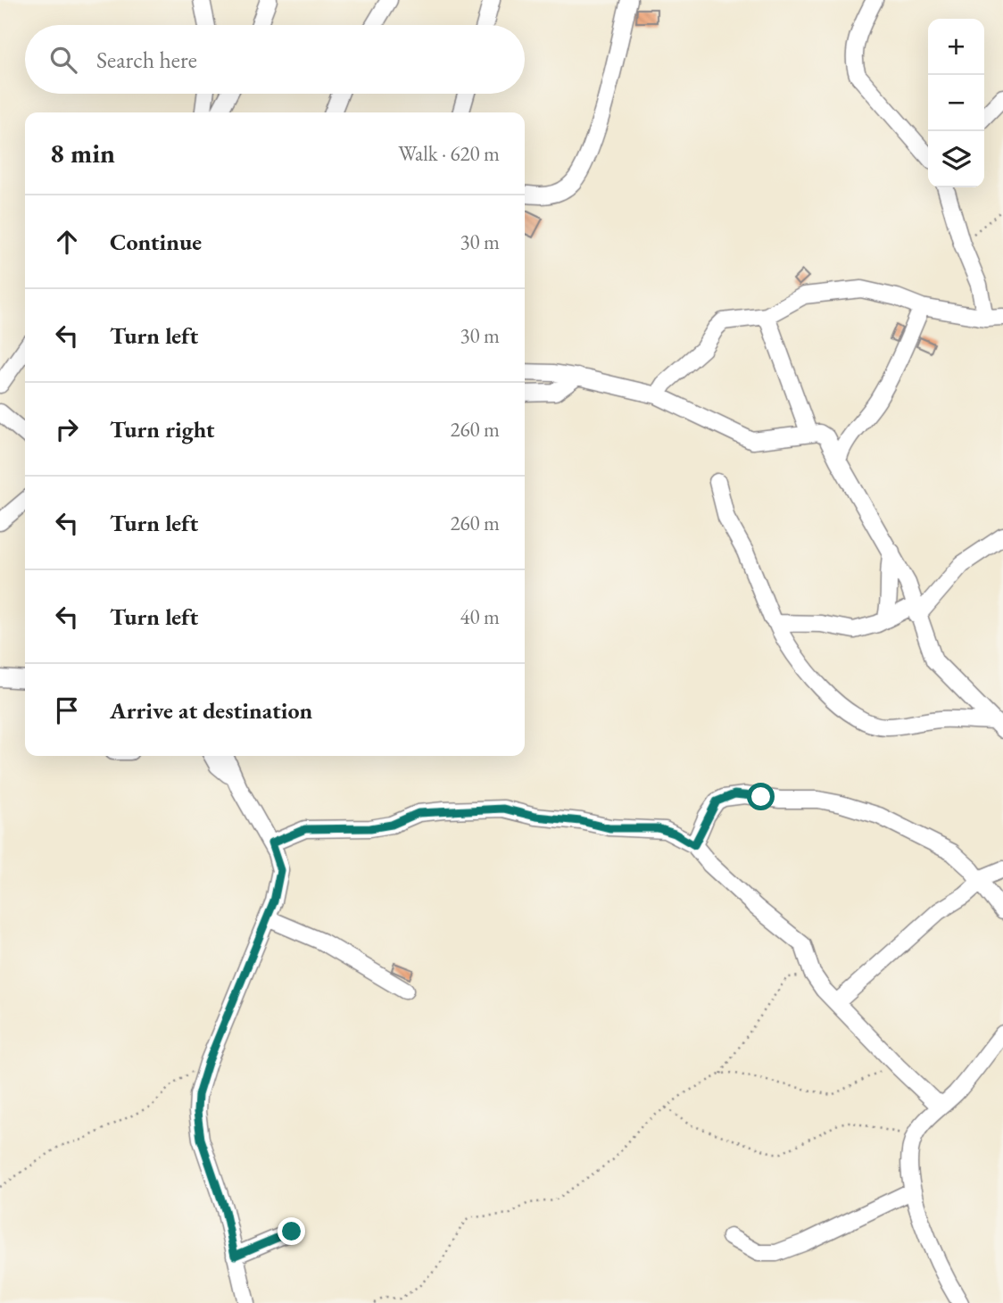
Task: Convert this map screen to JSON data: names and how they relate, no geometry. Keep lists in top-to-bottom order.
{
  "page": {
    "map_buttons": ["+", "−"],
    "search": "Search here",
    "heading": ["8 min", "Walk · 620 m"],
    "list": [
      ["Continue", "30 m"],
      ["Turn left", "30 m"],
      ["Turn right", "260 m"],
      ["Turn left", "260 m"],
      ["Turn left", "40 m"],
      "Arrive at destination"
    ]
  }
}
